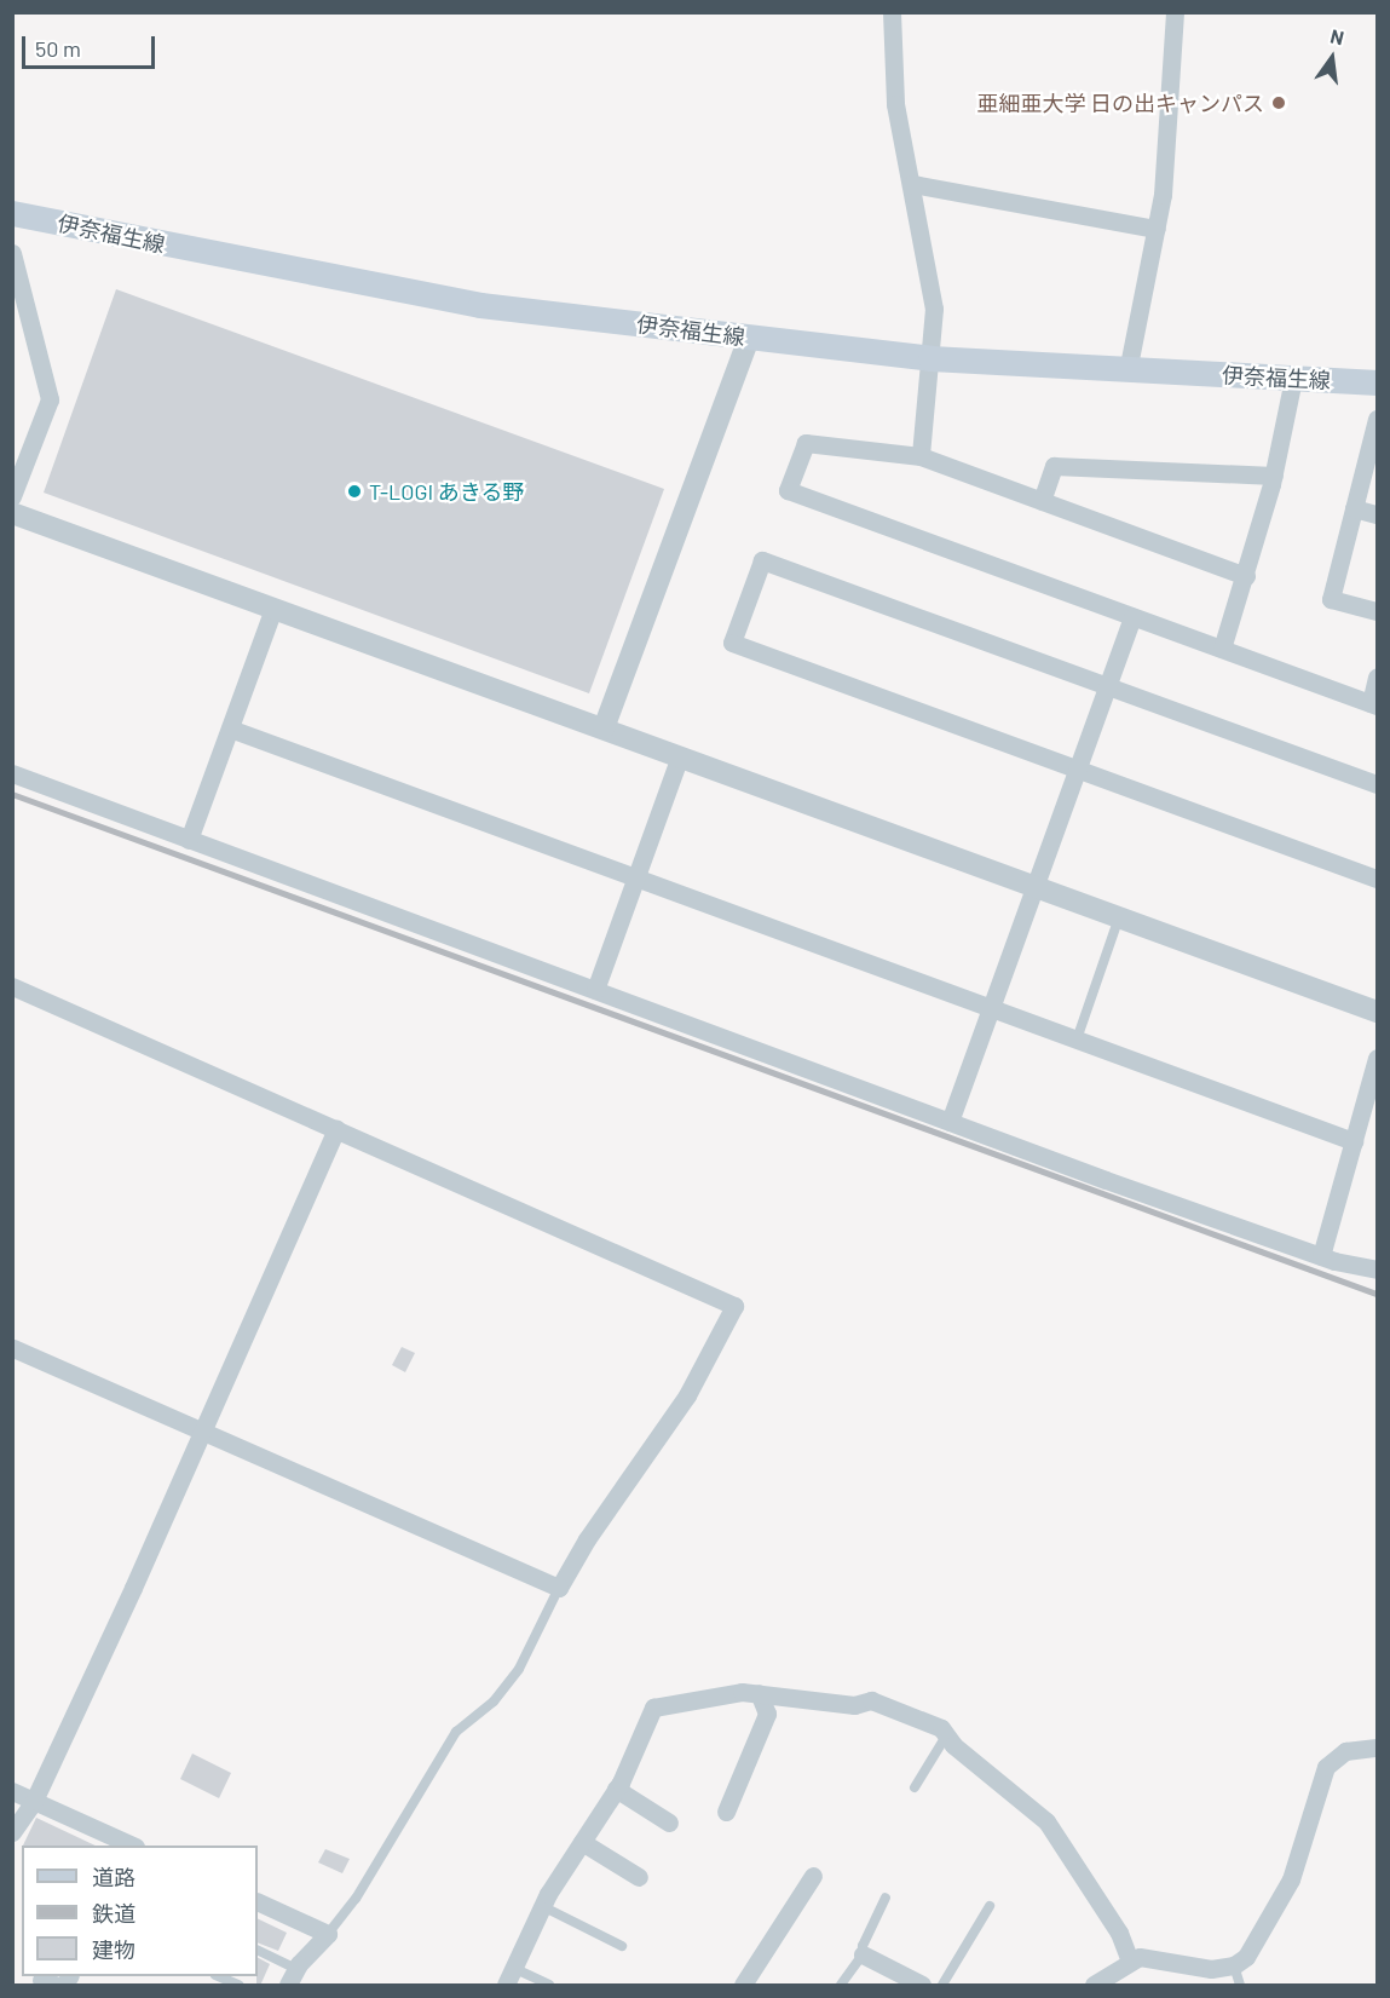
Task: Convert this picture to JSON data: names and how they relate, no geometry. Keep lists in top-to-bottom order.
{
  "streets": {
    "main road": ["伊奈福生線"]
  },
  "places": ["亜細亜大学 日の出キャンパス", "T-LOGI あきる野"],
  "legend": ["道路", "鉄道", "建物"],
  "scale_bar": "50 m",
  "north": "top"
}
